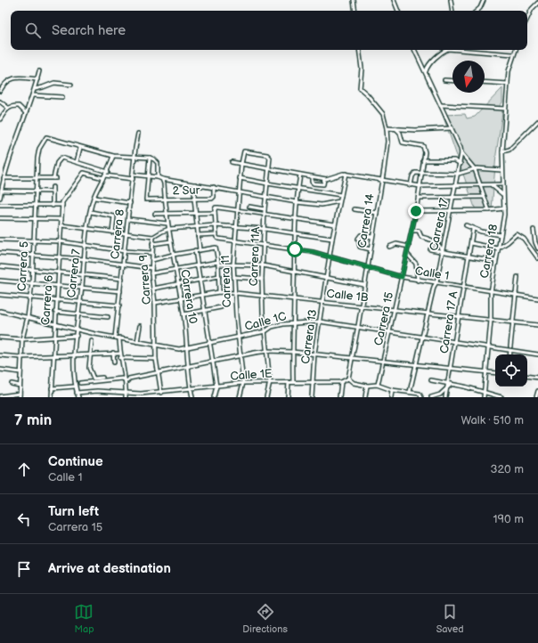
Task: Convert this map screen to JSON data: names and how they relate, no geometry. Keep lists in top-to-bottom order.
{
  "streets": {
    "street": [
      "2 Sur",
      "Carrera 14",
      "Carrera 17",
      "Carrera 8",
      "Carrera 18",
      "Carrera 11A",
      "Carrera 5",
      "Carrera 7",
      "Calle 1",
      "Carrera 9",
      "Carrera 11",
      "Calle 1B",
      "Carrera 10",
      "Carrera 6",
      "Carrera 15",
      "Calle 1C",
      "Carrera 17 A",
      "Carrera 13",
      "Calle 1E"
    ]
  },
  "crossings": [
    ["2 Sur", "Carrera 10"],
    ["Carrera 14", "Calle 1"],
    ["Carrera 14", "Calle 1B"],
    ["Carrera 14", "Calle 1C"],
    ["Carrera 14", "Calle 1E"],
    ["Carrera 17", "Calle 1"],
    ["Carrera 17", "Calle 1B"],
    ["Carrera 17", "Calle 1C"],
    ["Carrera 8", "Calle 1C"],
    ["Carrera 18", "Calle 1"],
    ["Carrera 18", "Calle 1B"],
    ["Carrera 18", "Calle 1C"],
    ["Carrera 11A", "Calle 1"],
    ["Carrera 11A", "Carrera 11"],
    ["Carrera 11A", "Calle 1B"],
    ["Carrera 11A", "Calle 1C"],
    ["Carrera 11A", "Calle 1E"],
    ["Carrera 5", "Calle 1C"],
    ["Carrera 7", "Calle 1C"],
    ["Carrera 7", "Calle 1E"],
    ["Calle 1", "Carrera 11"],
    ["Calle 1", "Carrera 15"],
    ["Calle 1", "Carrera 17 A"],
    ["Calle 1", "Carrera 13"],
    ["Carrera 9", "Calle 1B"],
    ["Carrera 9", "Calle 1C"],
    ["Carrera 9", "Calle 1E"],
    ["Carrera 11", "Calle 1B"],
    ["Carrera 11", "Calle 1C"],
    ["Carrera 11", "Calle 1E"],
    ["Calle 1B", "Carrera 10"],
    ["Calle 1B", "Carrera 15"],
    ["Calle 1B", "Carrera 17 A"],
    ["Calle 1B", "Carrera 13"],
    ["Carrera 10", "Calle 1C"],
    ["Carrera 10", "Calle 1E"],
    ["Carrera 6", "Calle 1C"],
    ["Carrera 15", "Calle 1C"],
    ["Calle 1C", "Carrera 17 A"],
    ["Calle 1C", "Carrera 13"],
    ["Carrera 13", "Calle 1E"]
  ],
  "north": "bottom",
  "page": {
    "search": "Search here",
    "heading": ["7 min", "Walk · 510 m"],
    "list": [
      ["Continue", "Calle 1", "320 m"],
      ["Turn left", "Carrera 15", "190 m"],
      "Arrive at destination"
    ],
    "nav": ["Map", "Directions", "Saved"]
  }
}
